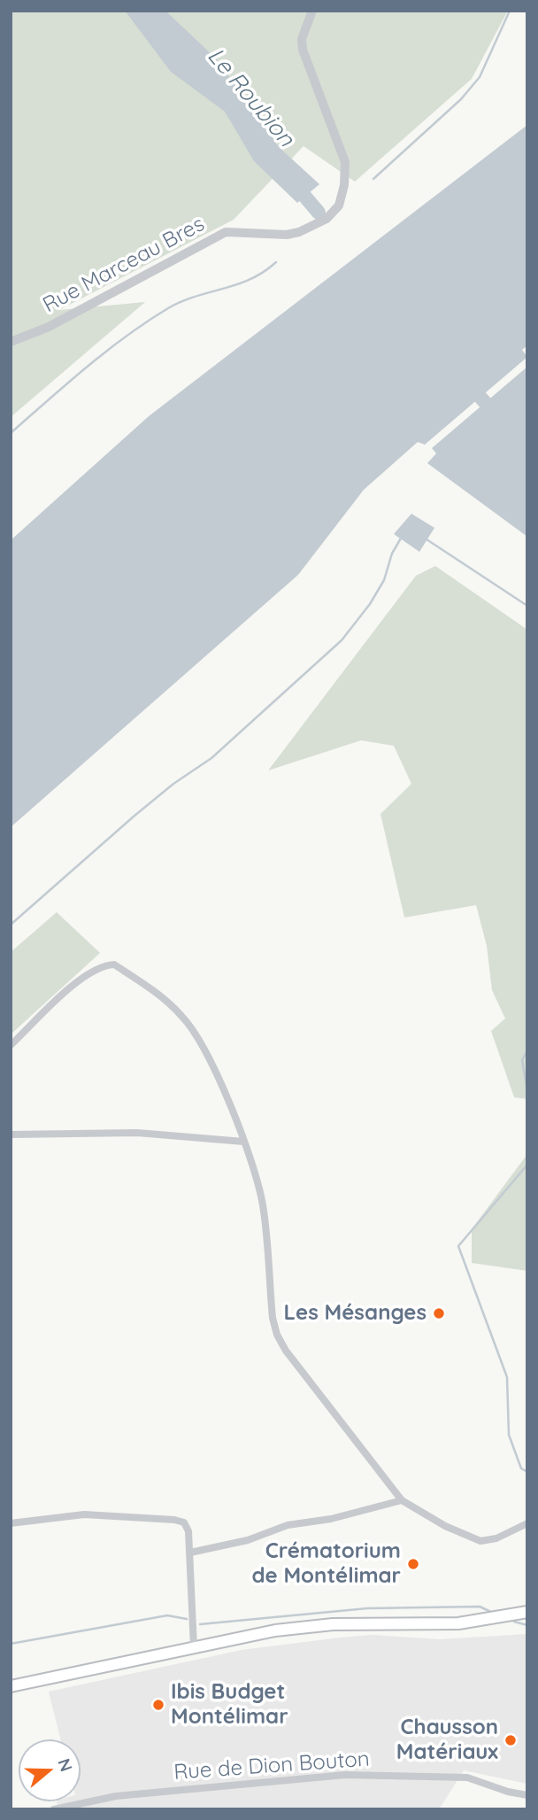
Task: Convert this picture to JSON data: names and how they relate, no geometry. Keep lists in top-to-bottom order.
{
  "streets": {
    "street": ["Rue Marceau Bres", "Rue de Dion Bouton"]
  },
  "water": ["Le Roubion"],
  "places": [
    "Les Mésanges",
    "Crématorium de Montélimar",
    "Ibis Budget Montélimar",
    "Chausson Matériaux"
  ],
  "north": "right"
}
